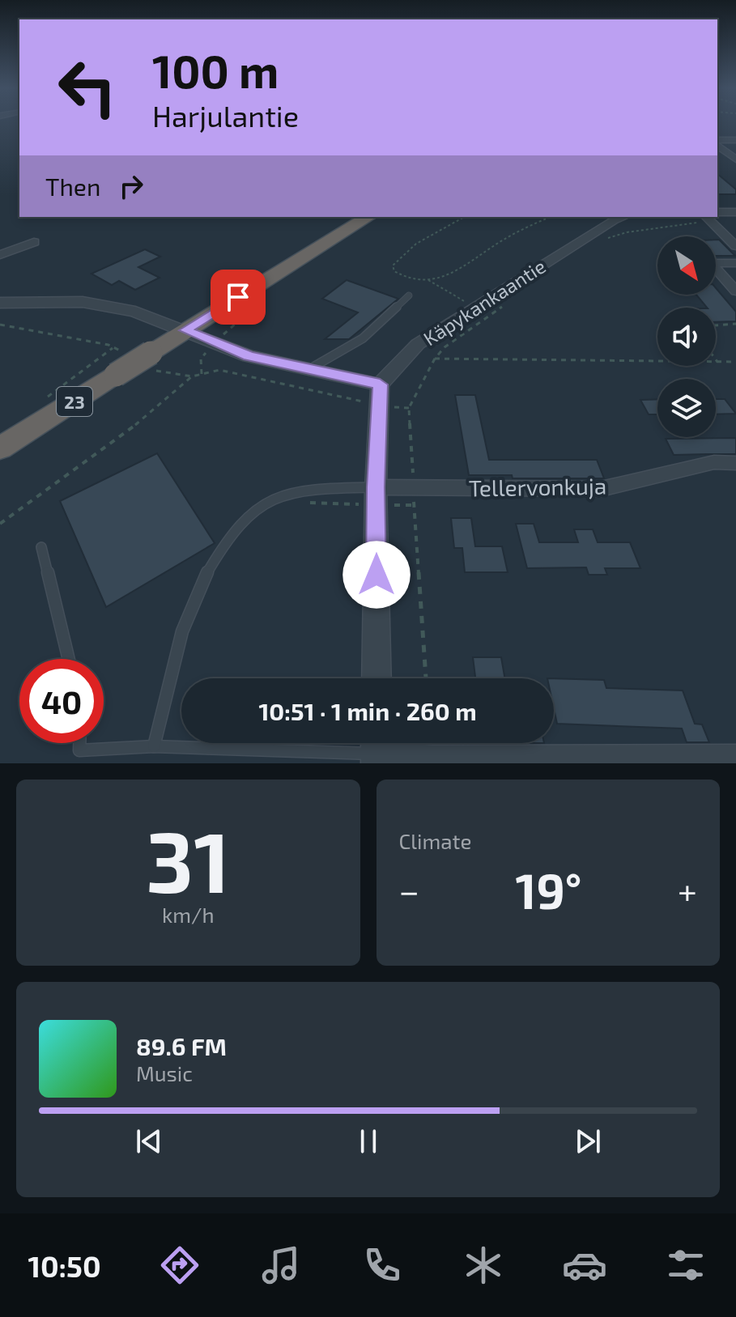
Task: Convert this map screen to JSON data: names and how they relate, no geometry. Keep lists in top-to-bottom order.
{
  "streets": {
    "highway": ["23"],
    "street": ["Käpykankaantie", "Tellervonkuja"]
  },
  "north": "bottom right",
  "page": {
    "turn": ["100 m", "Harjulantie"],
    "then": "Then",
    "limit": "40",
    "trip": "10:51 · 1 min · 260 m",
    "tile": [
      ["31", "km/h"],
      "Climate"
    ],
    "heat": ["−", "19°", "+"],
    "song": ["89.6 FM", "Music"],
    "tabs": "10:50"
  }
}
